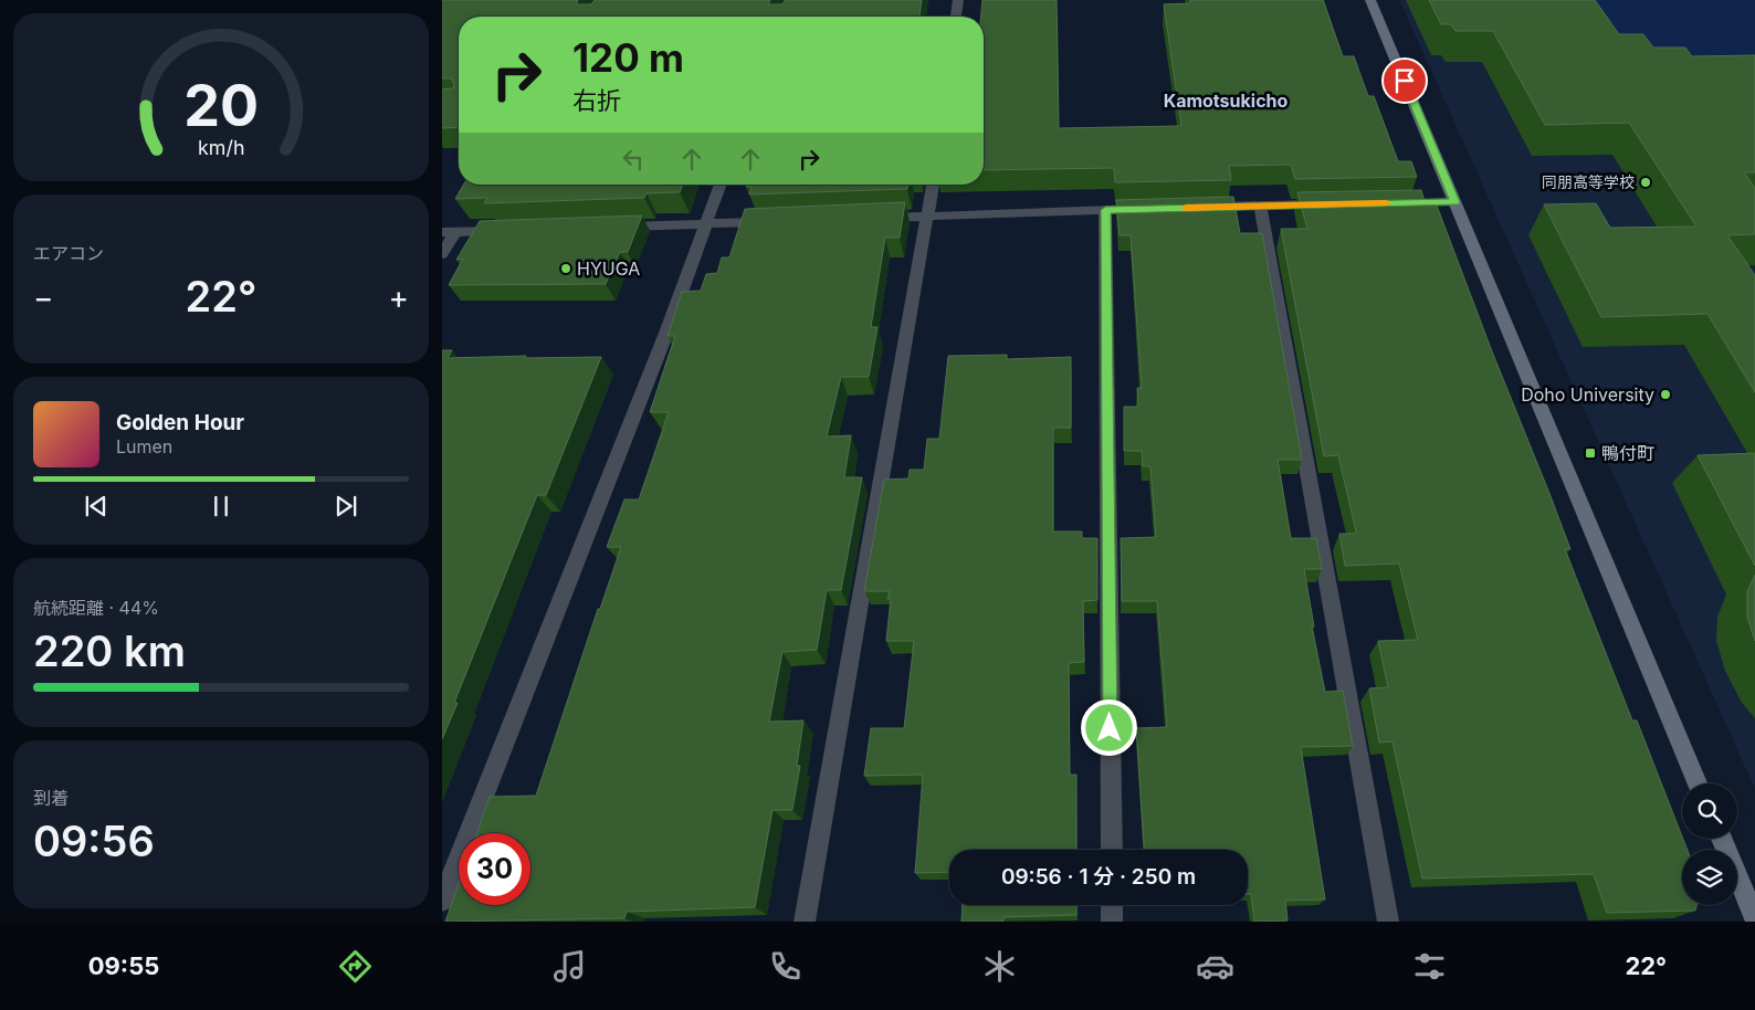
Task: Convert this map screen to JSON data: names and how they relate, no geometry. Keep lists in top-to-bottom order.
{
  "districts": ["Kamotsukicho"],
  "places": {
    "other": ["同朋高等学校", "HYUGA", "Doho University"],
    "transit": ["鴨付町"]
  },
  "page": {
    "turn": ["120 m", "右折"],
    "tile": [
      "エアコン",
      ["航続距離 · 44%", "220 km"],
      ["到着", "09:56"]
    ],
    "heat": ["−", "22°", "+"],
    "song": ["Golden Hour", "Lumen"],
    "limit": "30",
    "trip": "09:56 · 1 分 · 250 m",
    "tabs": ["09:55", "22°"],
    "gauge": ["20", "km/h"]
  }
}
